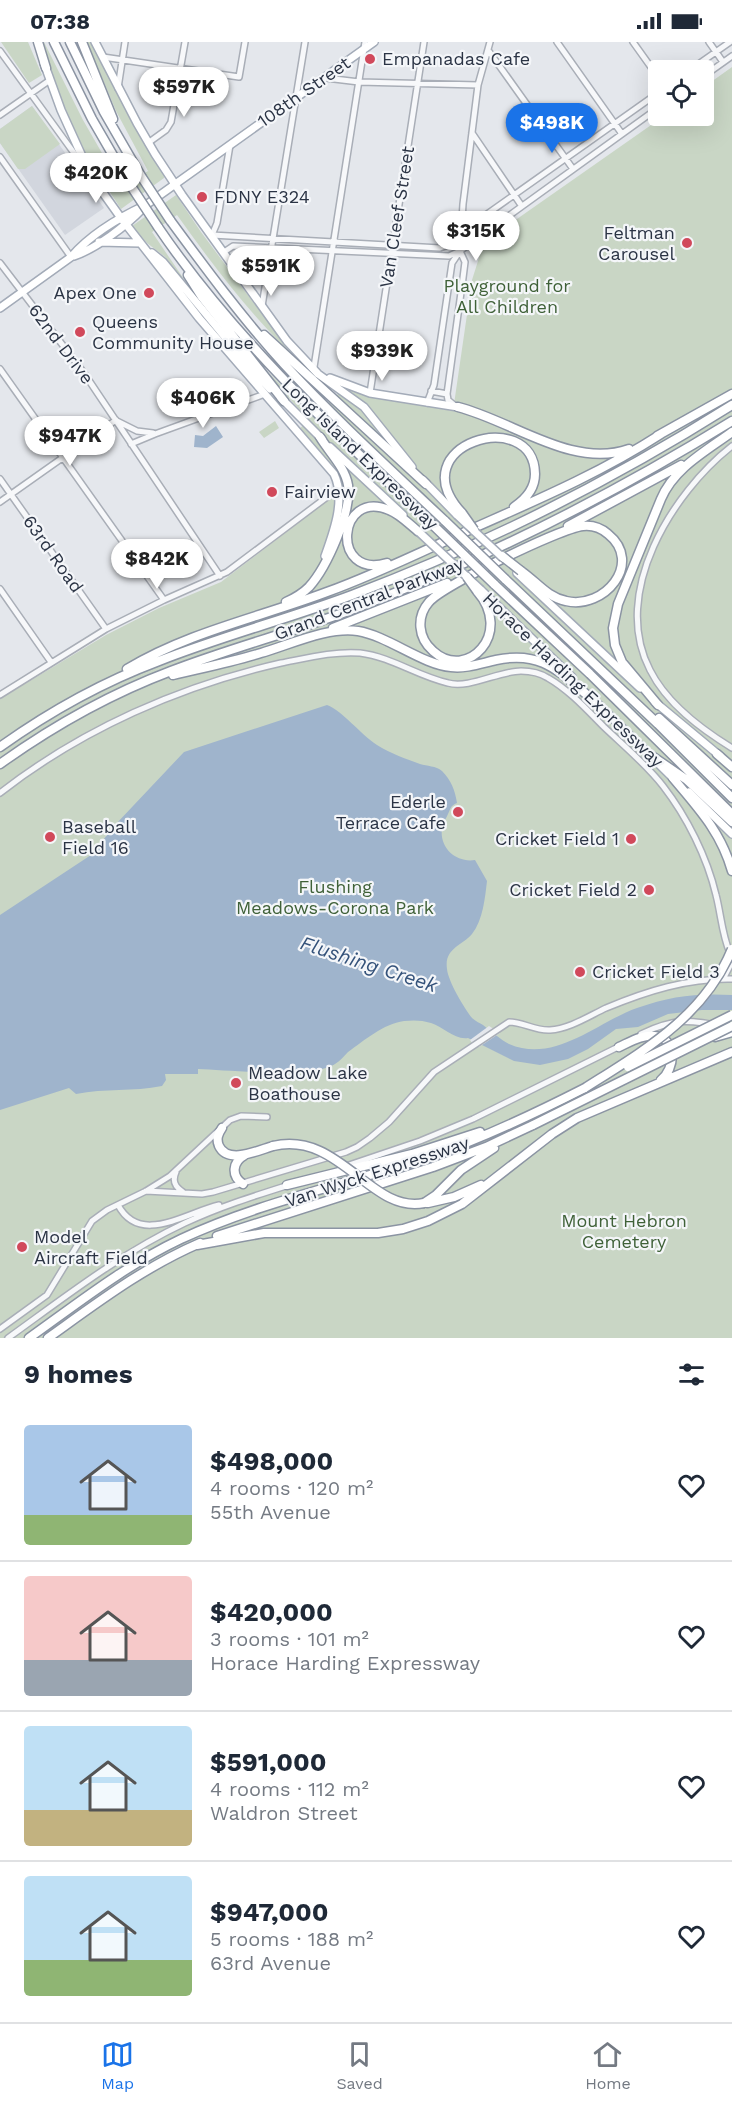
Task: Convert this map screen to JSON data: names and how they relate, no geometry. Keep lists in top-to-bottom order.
{
  "streets": {
    "highway": ["Long Island Expressway", "Grand Central Parkway", "Van Wyck Expressway"],
    "main road": ["108th Street", "Horace Harding Expressway"],
    "street": ["Van Cleef Street", "62nd Drive", "63rd Road"]
  },
  "crossings": [
    ["108th Street", "62nd Drive"]
  ],
  "water": ["Flushing Creek"],
  "parks": ["Playground for All Children", "Flushing Meadows-Corona Park", "Mount Hebron Cemetery"],
  "places": [
    "Empanadas Cafe",
    "FDNY E324",
    "Feltman Carousel",
    "Apex One",
    "Queens Community House",
    "Fairview",
    "Ederle Terrace Cafe",
    "Baseball Field 16",
    "Cricket Field 1",
    "Cricket Field 2",
    "Cricket Field 3",
    "Meadow Lake Boathouse",
    "Model Aircraft Field"
  ],
  "page": {
    "status": "07:38",
    "price": [
      "$597K",
      "$498K",
      "$420K",
      "$315K",
      "$591K",
      "$939K",
      "$406K",
      "$947K",
      "$842K"
    ],
    "heading": "9 homes",
    "list": [
      {
        "name": "$498,000",
        "note": "4 rooms · 120 m² · 55th Avenue"
      },
      {
        "name": "$420,000",
        "note": "3 rooms · 101 m² · Horace Harding Expressway"
      },
      {
        "name": "$591,000",
        "note": "4 rooms · 112 m² · Waldron Street"
      },
      {
        "name": "$947,000",
        "note": "5 rooms · 188 m² · 63rd Avenue"
      }
    ],
    "tabs": ["Map", "Saved", "Home"]
  }
}
